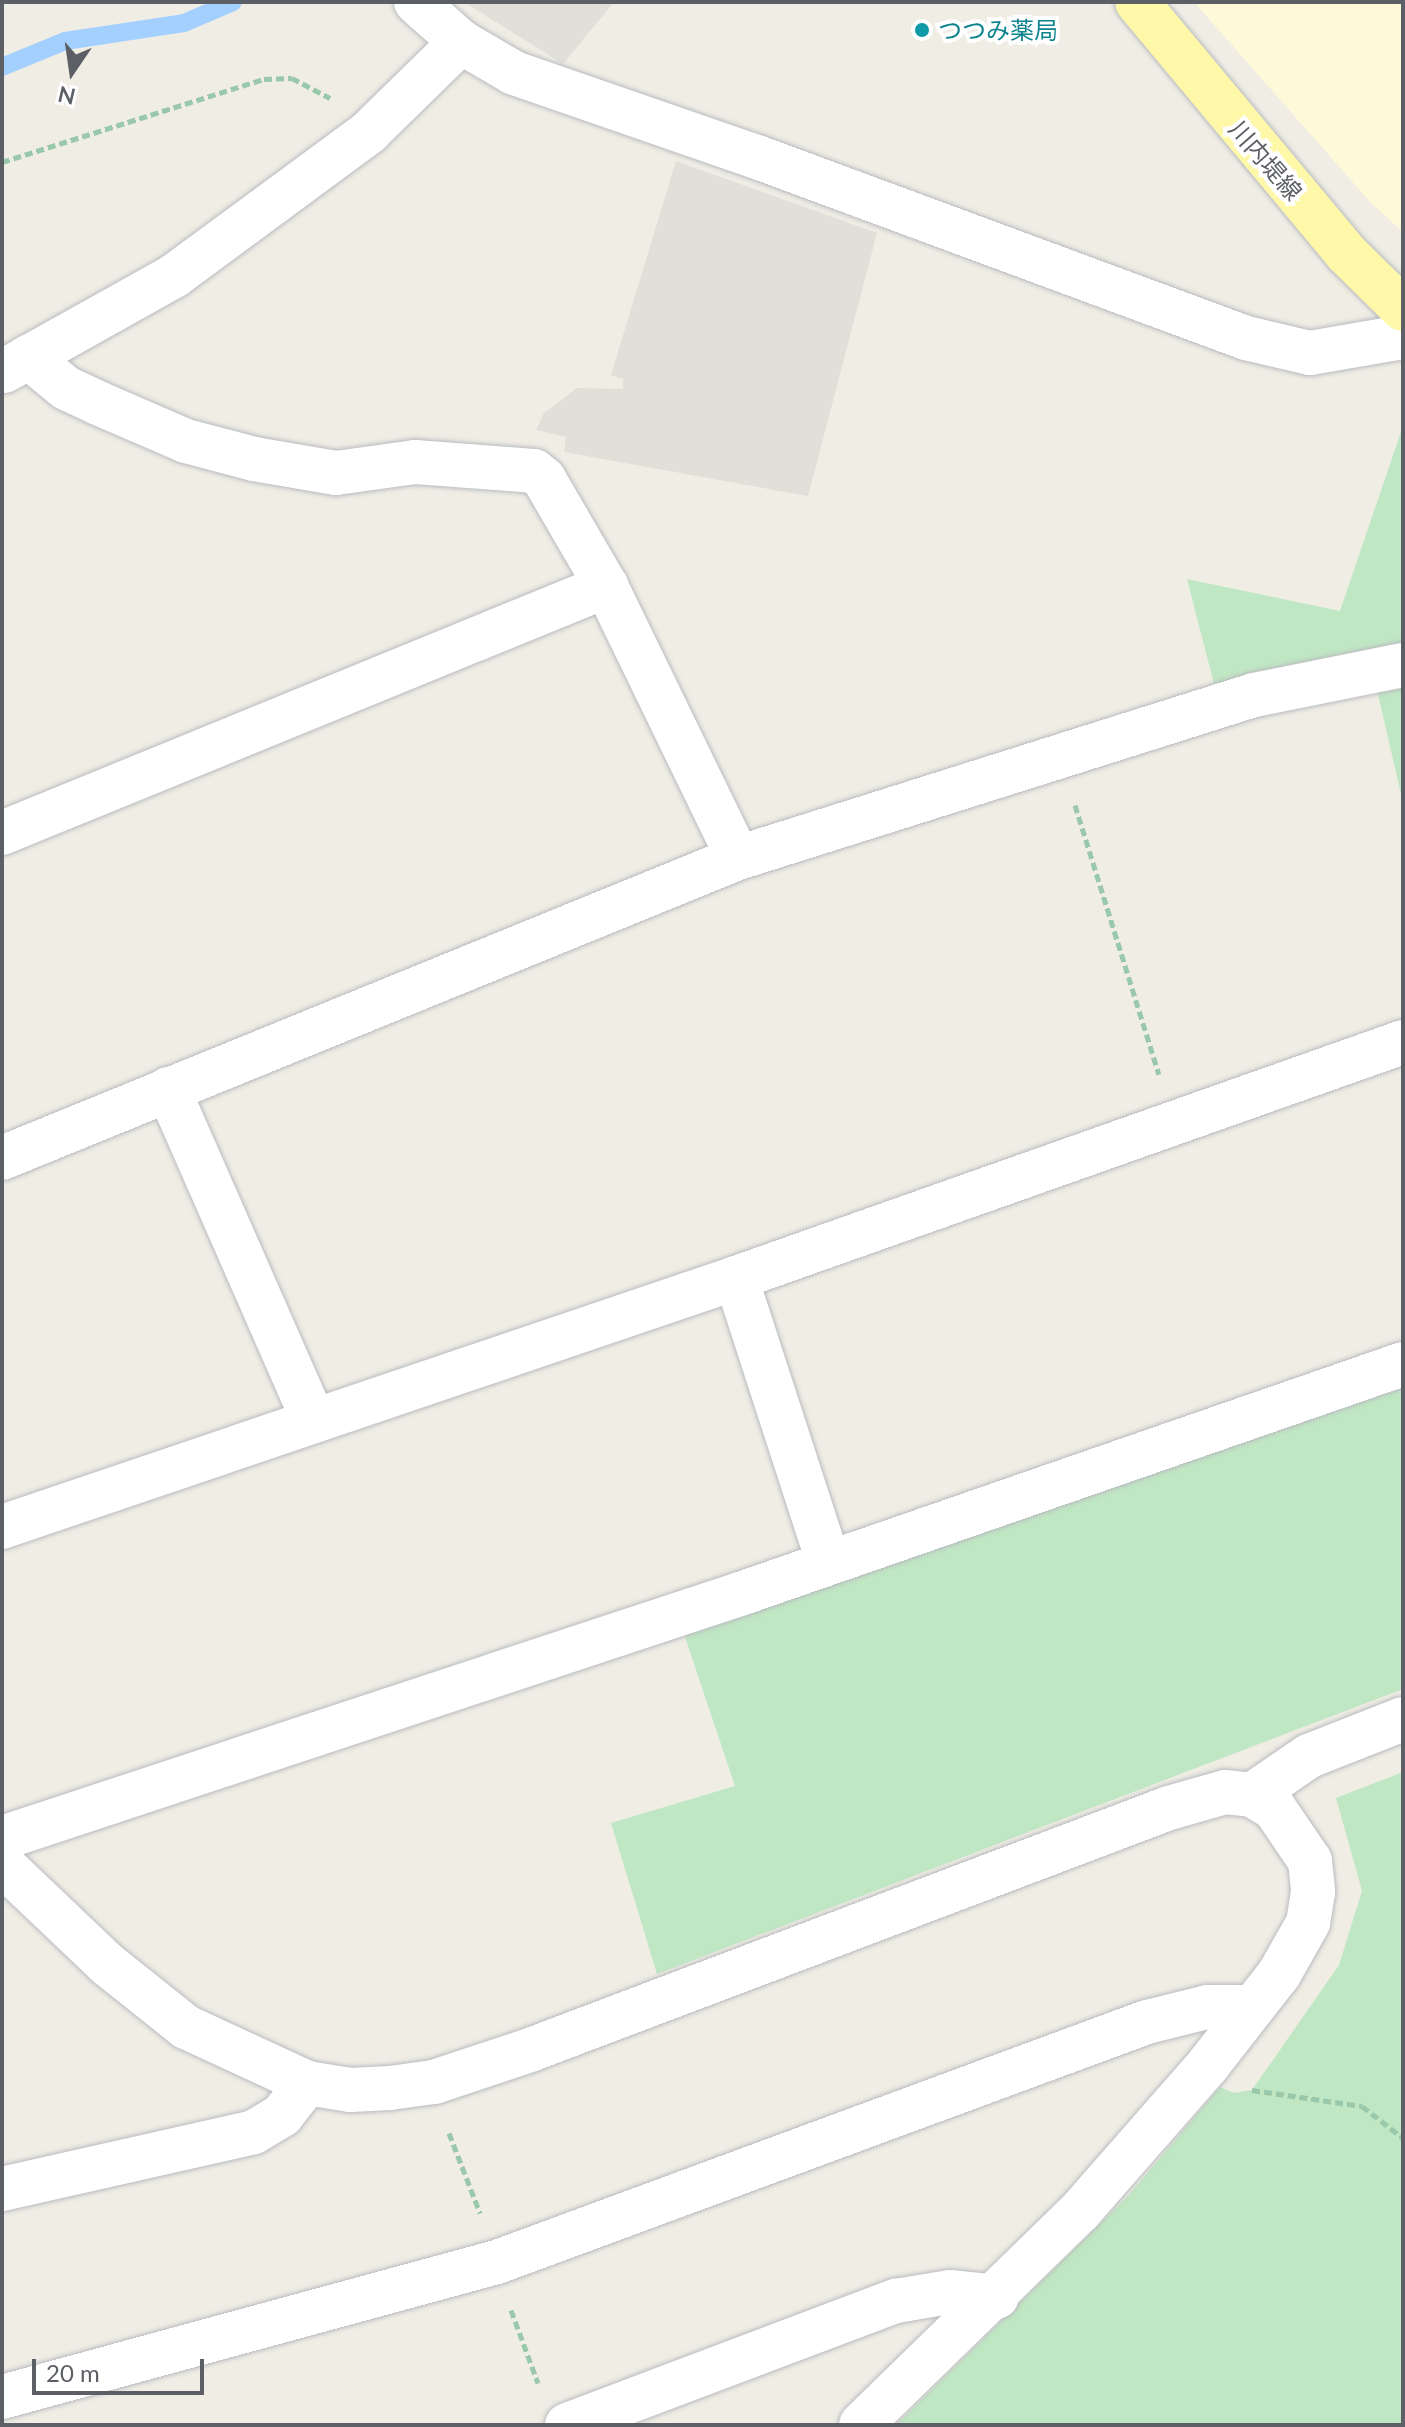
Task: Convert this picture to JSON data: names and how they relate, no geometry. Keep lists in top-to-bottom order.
{
  "streets": {
    "main road": ["川内堤線"]
  },
  "places": ["つつみ薬局"],
  "scale_bar": "20 m",
  "north": "bottom"
}
